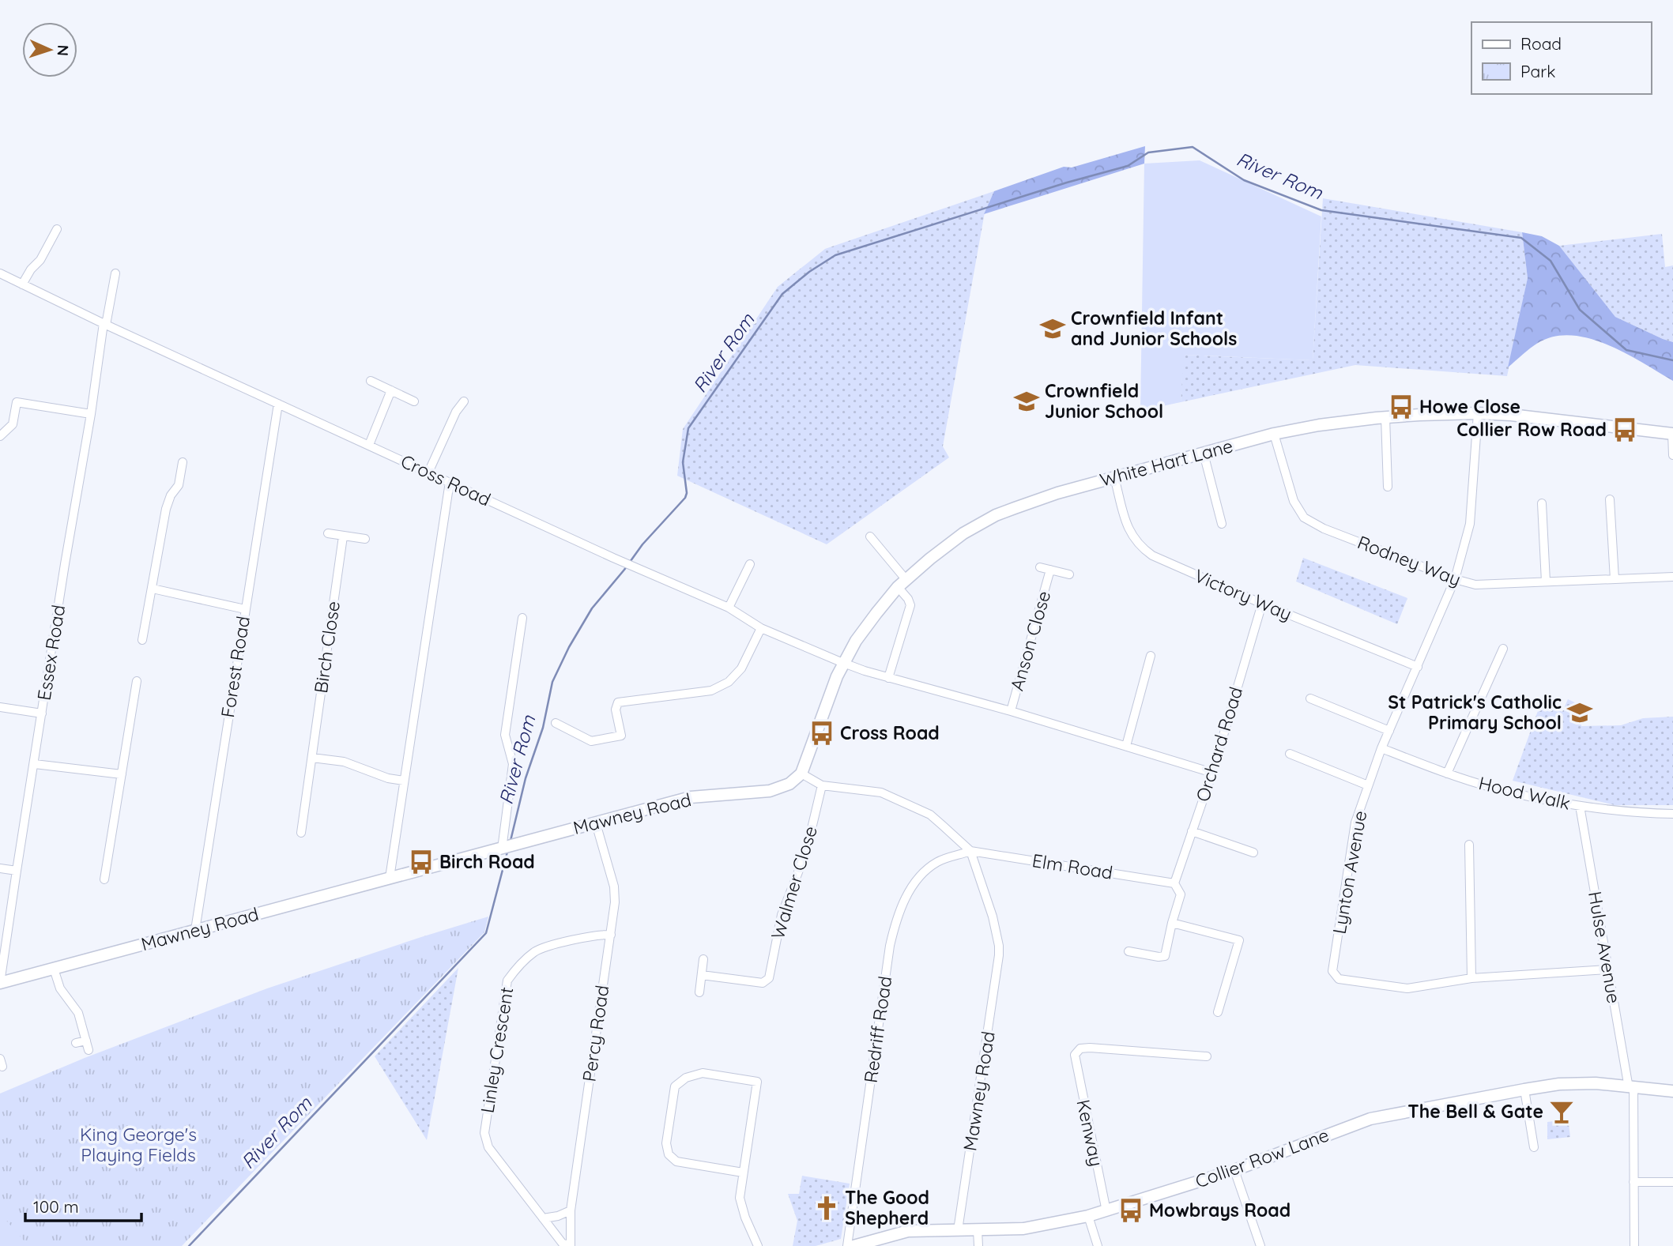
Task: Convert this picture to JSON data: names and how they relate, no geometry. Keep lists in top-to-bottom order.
{
  "streets": {
    "street": [
      "White Hart Lane",
      "Cross Road",
      "Rodney Way",
      "Victory Way",
      "Anson Close",
      "Birch Close",
      "Essex Road",
      "Forest Road",
      "Orchard Road",
      "Hood Walk",
      "Mawney Road",
      "Elm Road",
      "Lynton Avenue",
      "Walmer Close",
      "Hulse Avenue",
      "Redriff Road",
      "Percy Road",
      "Linley Crescent",
      "Kenway",
      "Collier Row Lane"
    ]
  },
  "crossings": [
    ["White Hart Lane", "Cross Road"],
    ["White Hart Lane", "Rodney Way"],
    ["White Hart Lane", "Victory Way"],
    ["White Hart Lane", "Mawney Road"],
    ["White Hart Lane", "Lynton Avenue"],
    ["Cross Road", "Anson Close"],
    ["Cross Road", "Essex Road"],
    ["Cross Road", "Forest Road"],
    ["Cross Road", "Orchard Road"],
    ["Rodney Way", "Lynton Avenue"],
    ["Victory Way", "Orchard Road"],
    ["Victory Way", "Lynton Avenue"],
    ["Essex Road", "Mawney Road"],
    ["Forest Road", "Mawney Road"],
    ["Orchard Road", "Elm Road"],
    ["Hood Walk", "Lynton Avenue"],
    ["Hood Walk", "Hulse Avenue"],
    ["Mawney Road", "Elm Road"],
    ["Mawney Road", "Walmer Close"],
    ["Mawney Road", "Redriff Road"],
    ["Mawney Road", "Percy Road"],
    ["Mawney Road", "Collier Row Lane"],
    ["Elm Road", "Redriff Road"],
    ["Lynton Avenue", "Hulse Avenue"],
    ["Hulse Avenue", "Collier Row Lane"],
    ["Percy Road", "Linley Crescent"],
    ["Kenway", "Collier Row Lane"]
  ],
  "water": ["River Rom"],
  "parks": ["King George's Playing Fields"],
  "places": {
    "school or university": ["Crownfield Infant and Junior Schools", "Crownfield Junior School", "St Patrick's Catholic Primary School"],
    "bus stop": [
      "Howe Close",
      "Collier Row Road",
      "Cross Road",
      "Birch Road",
      "Mowbrays Road"
    ],
    "bar": ["The Bell & Gate"],
    "church": ["The Good Shepherd"]
  },
  "legend": ["Road", "Park"],
  "scale_bar": "100 m",
  "north": "right"
}
